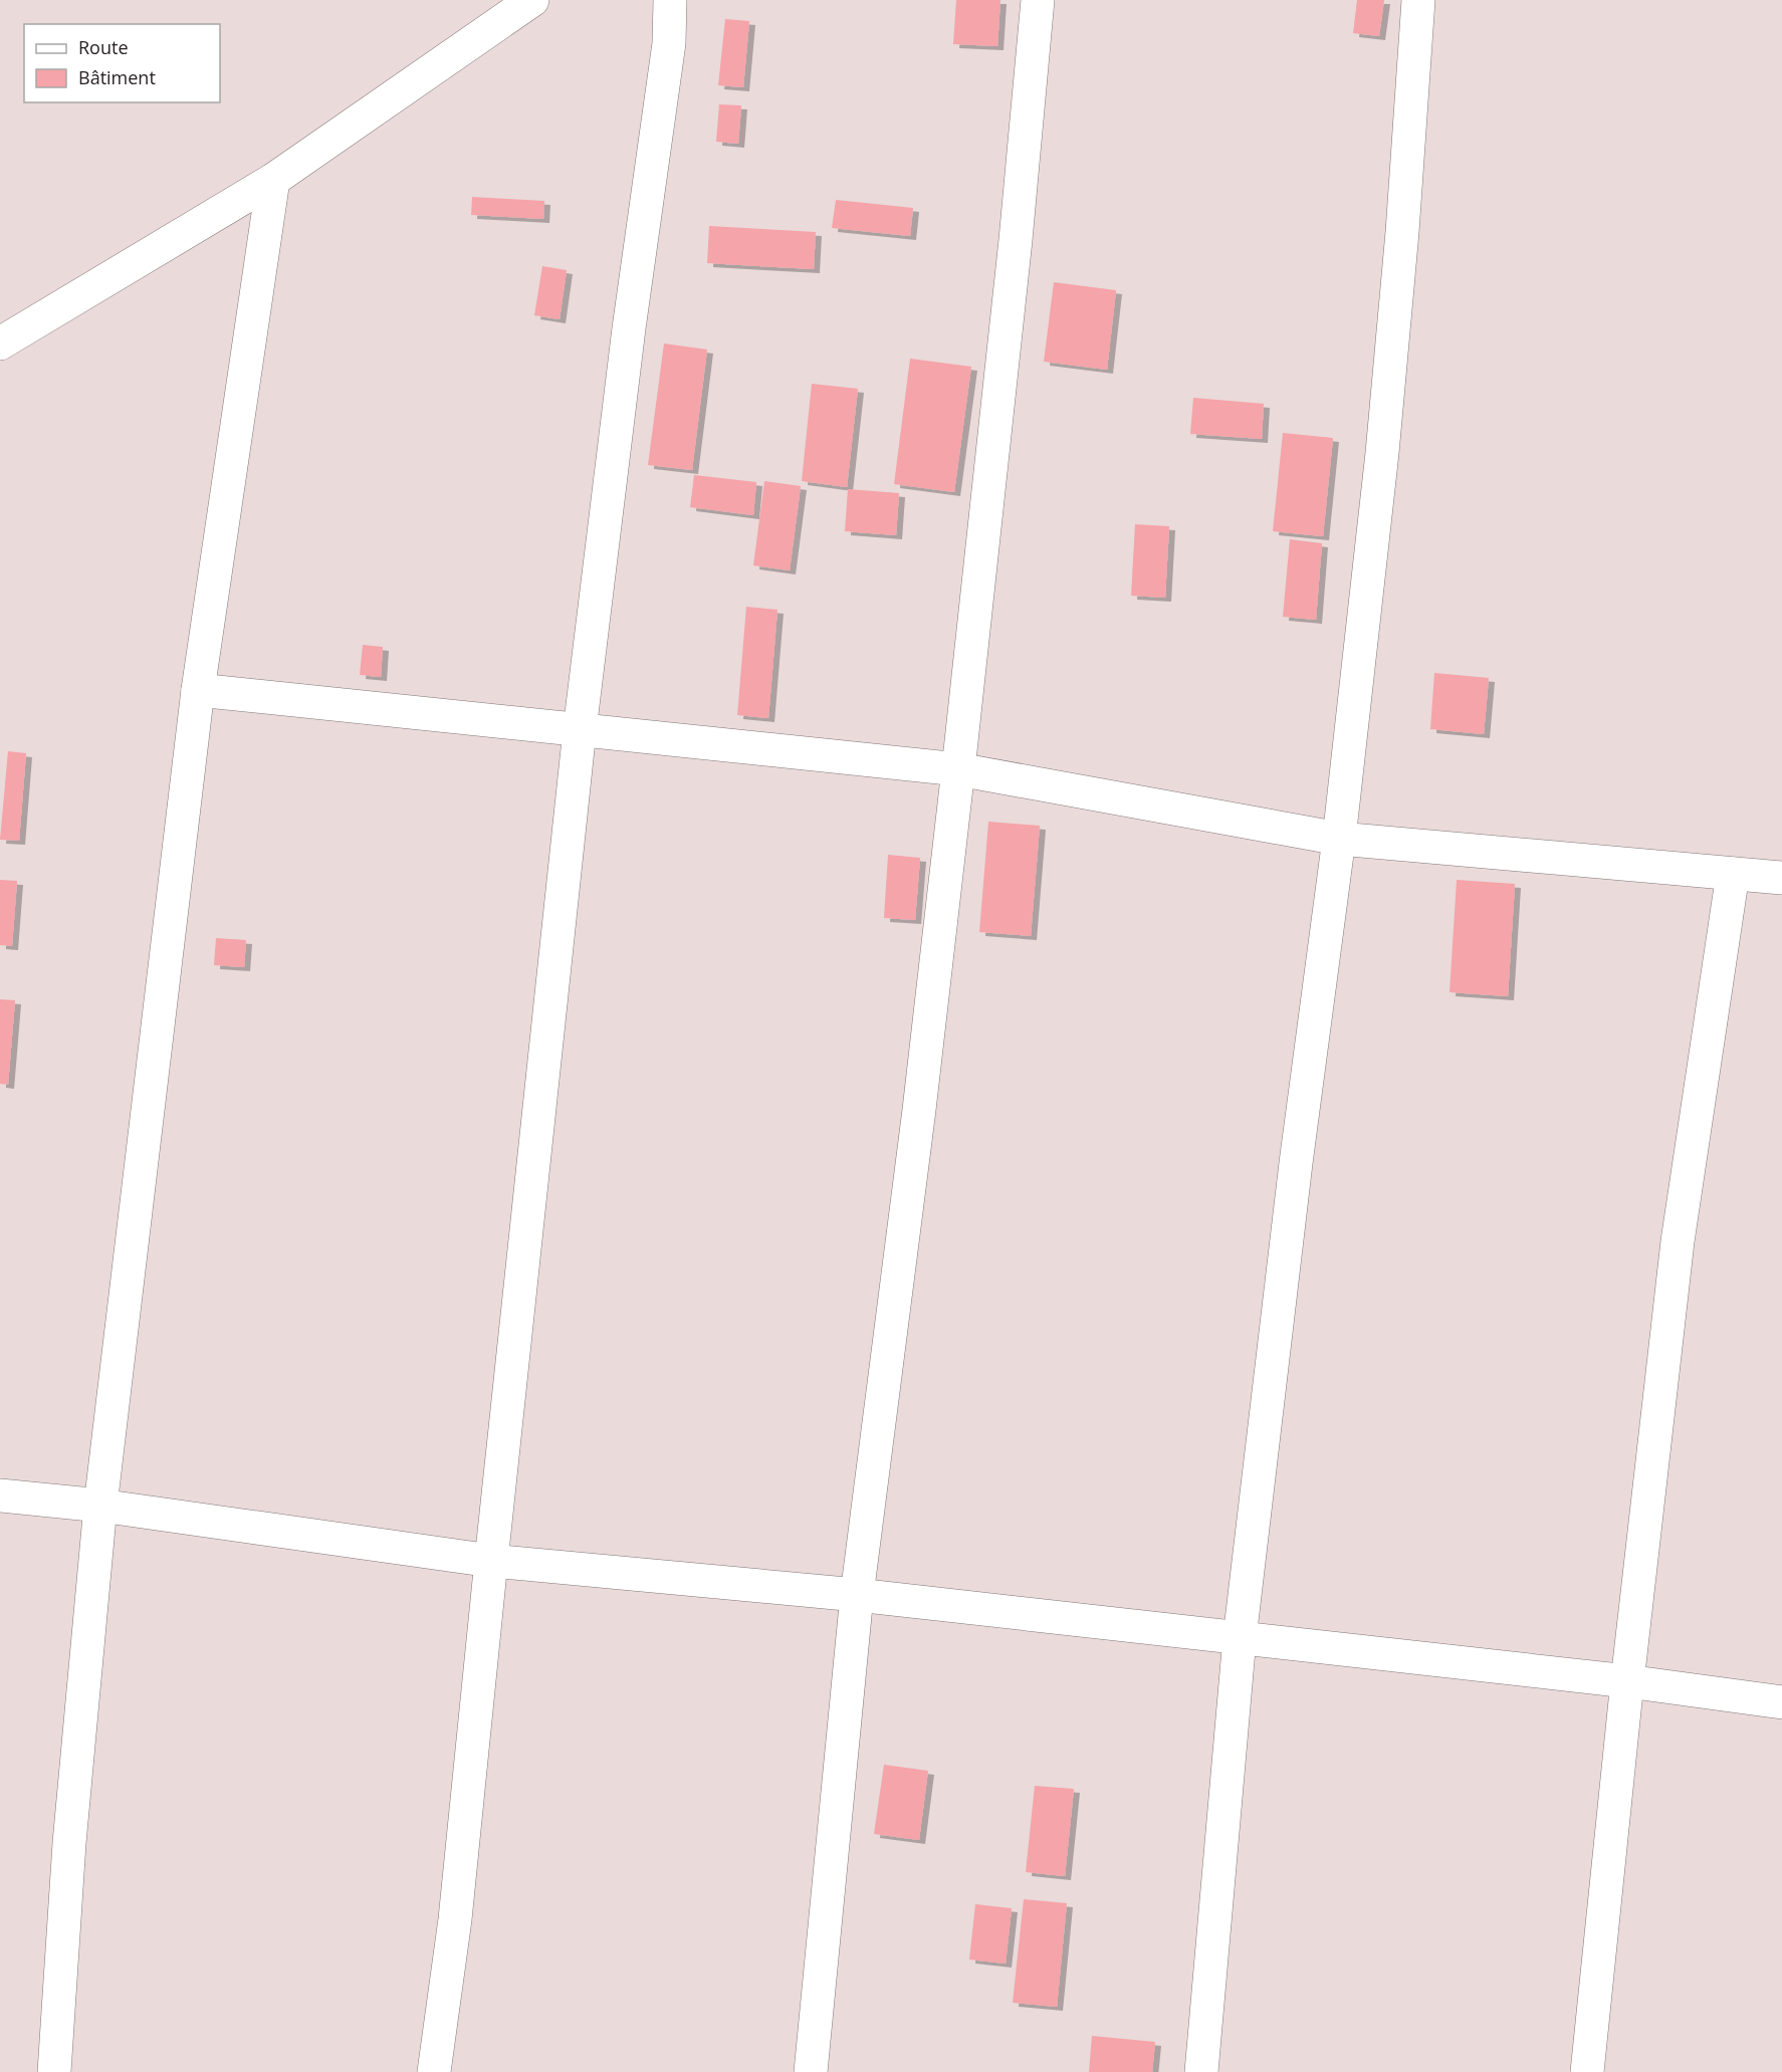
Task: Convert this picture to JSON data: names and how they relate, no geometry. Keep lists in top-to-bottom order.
{
  "legend": ["Route", "Bâtiment"]
}
